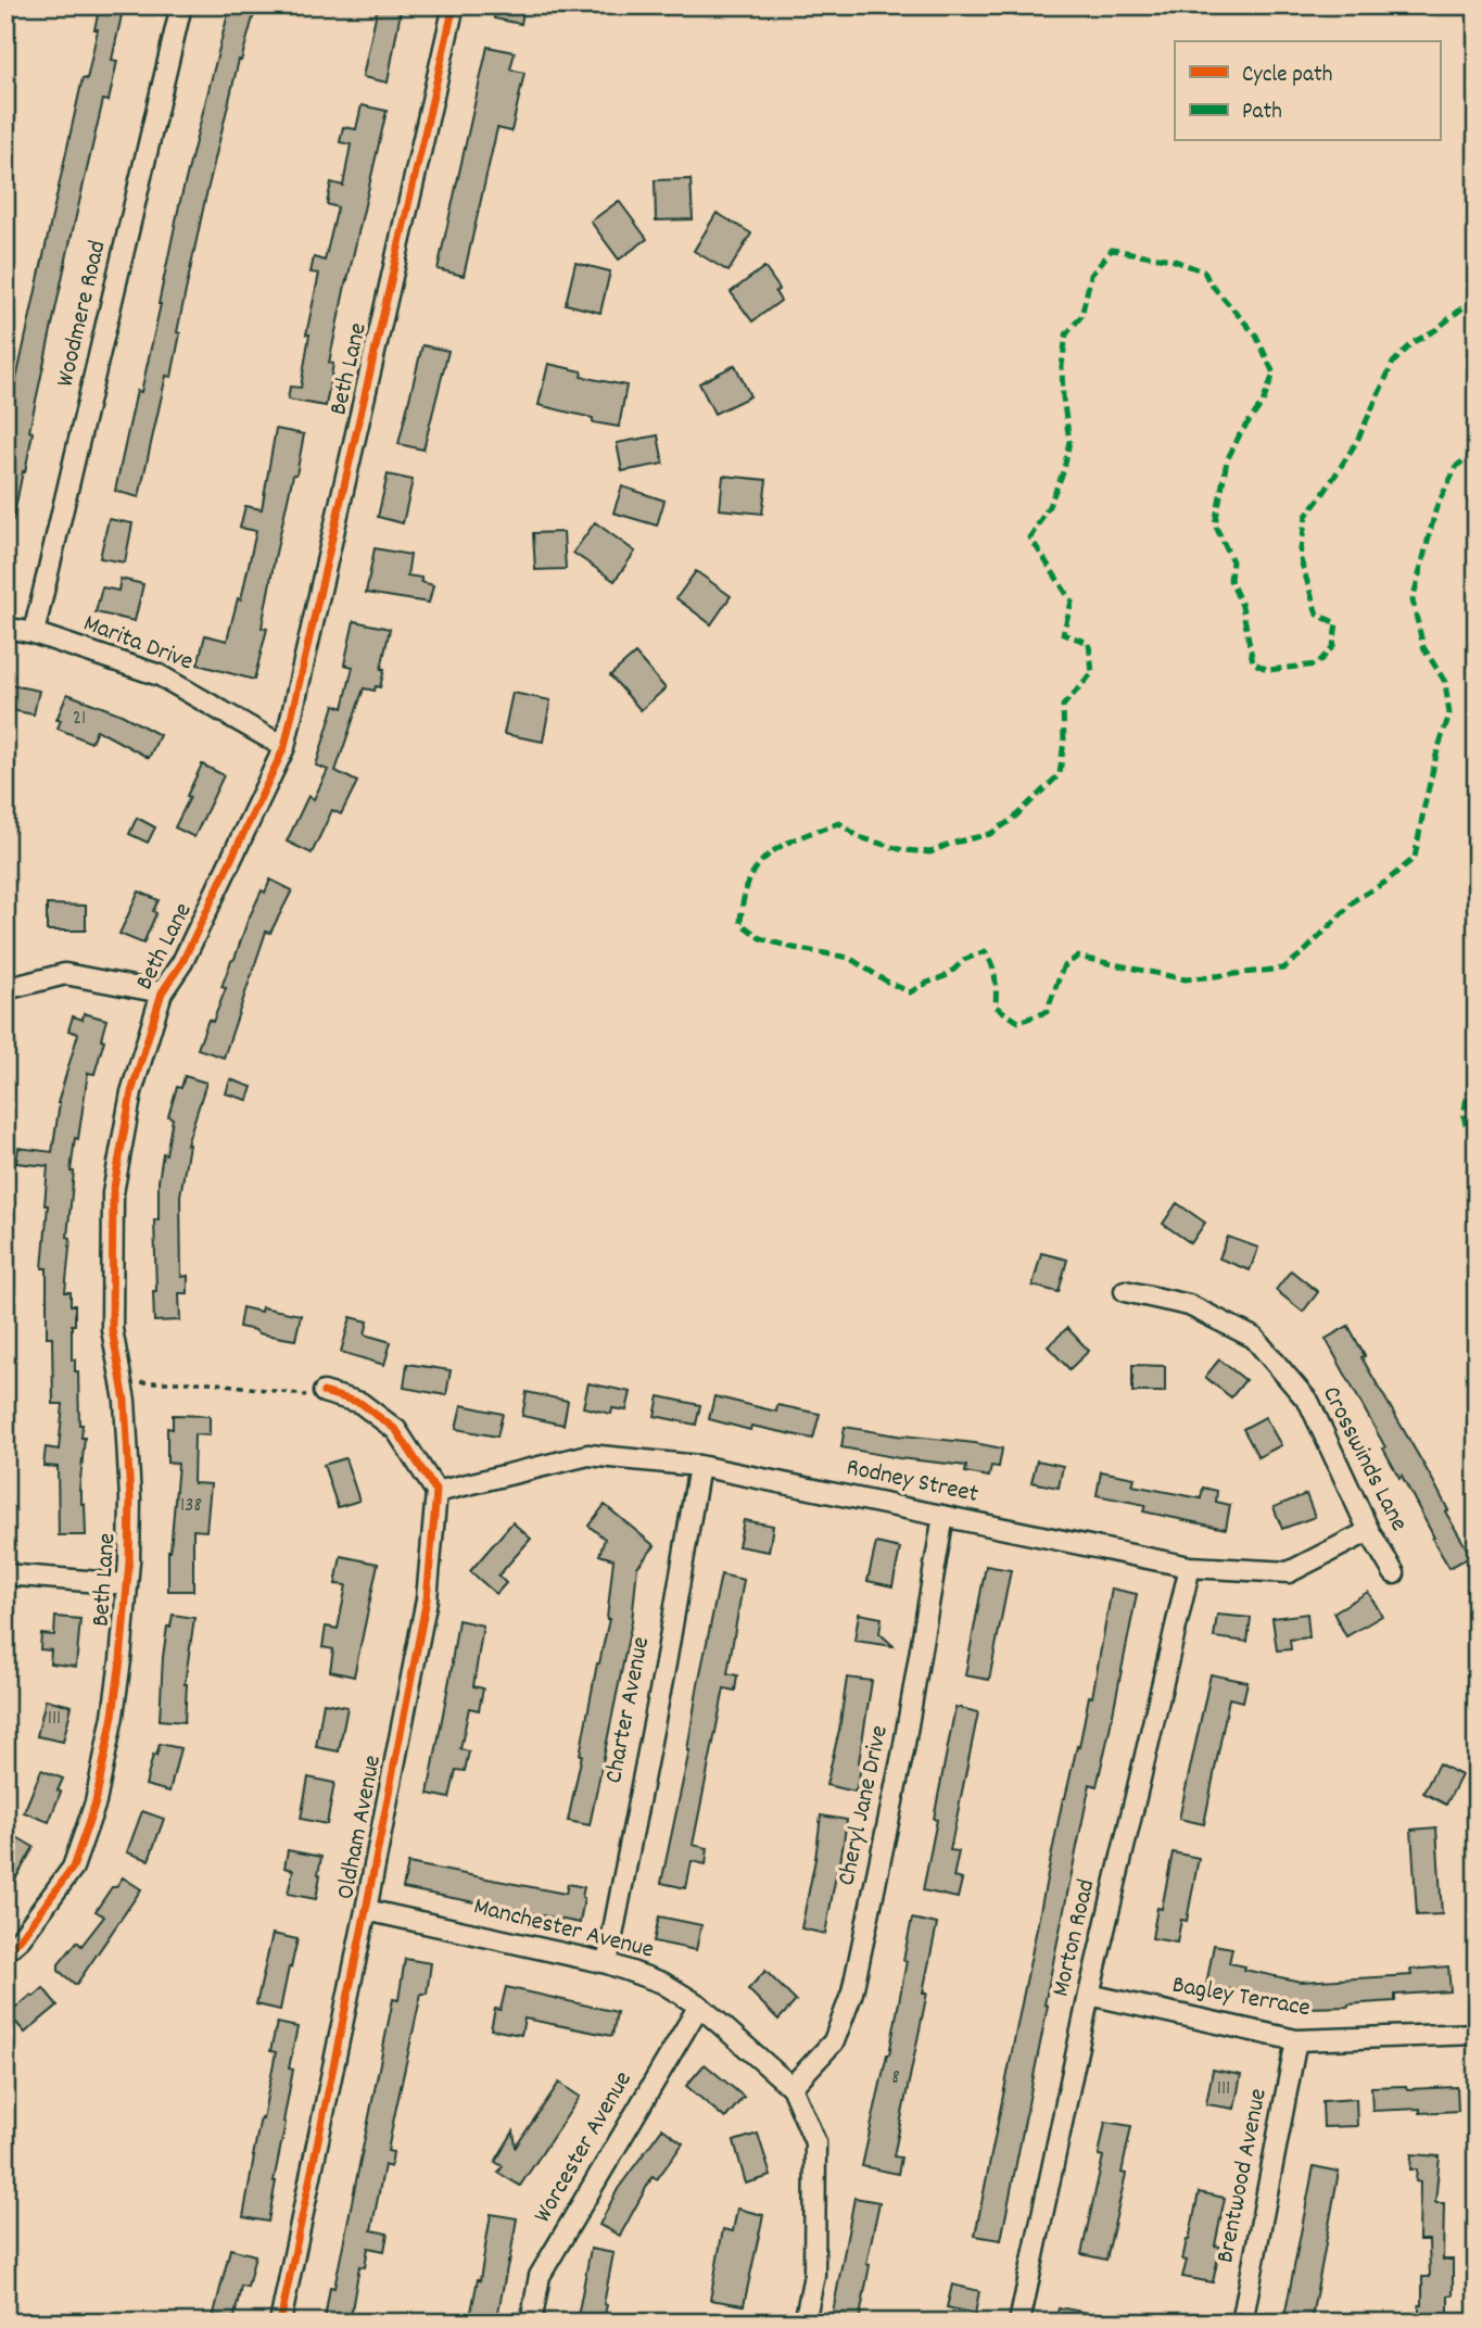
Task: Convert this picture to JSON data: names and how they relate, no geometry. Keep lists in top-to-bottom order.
{
  "streets": {
    "street": [
      "Woodmere Road",
      "Beth Lane",
      "Marita Drive",
      "Crosswinds Lane",
      "Rodney Street",
      "Charter Avenue",
      "Cheryl Jane Drive",
      "Oldham Avenue",
      "Manchester Avenue",
      "Morton Road",
      "Bagley Terrace",
      "Worcester Avenue",
      "Brentwood Avenue"
    ]
  },
  "crossings": [
    ["Woodmere Road", "Marita Drive"],
    ["Beth Lane", "Marita Drive"],
    ["Crosswinds Lane", "Rodney Street"],
    ["Rodney Street", "Charter Avenue"],
    ["Rodney Street", "Cheryl Jane Drive"],
    ["Rodney Street", "Oldham Avenue"],
    ["Rodney Street", "Morton Road"],
    ["Charter Avenue", "Manchester Avenue"],
    ["Cheryl Jane Drive", "Manchester Avenue"],
    ["Oldham Avenue", "Manchester Avenue"],
    ["Manchester Avenue", "Worcester Avenue"],
    ["Morton Road", "Bagley Terrace"],
    ["Bagley Terrace", "Brentwood Avenue"]
  ],
  "house_numbers": [
    "21",
    "138",
    "111",
    "8",
    "111"
  ],
  "legend": ["Cycle path", "Path"]
}
